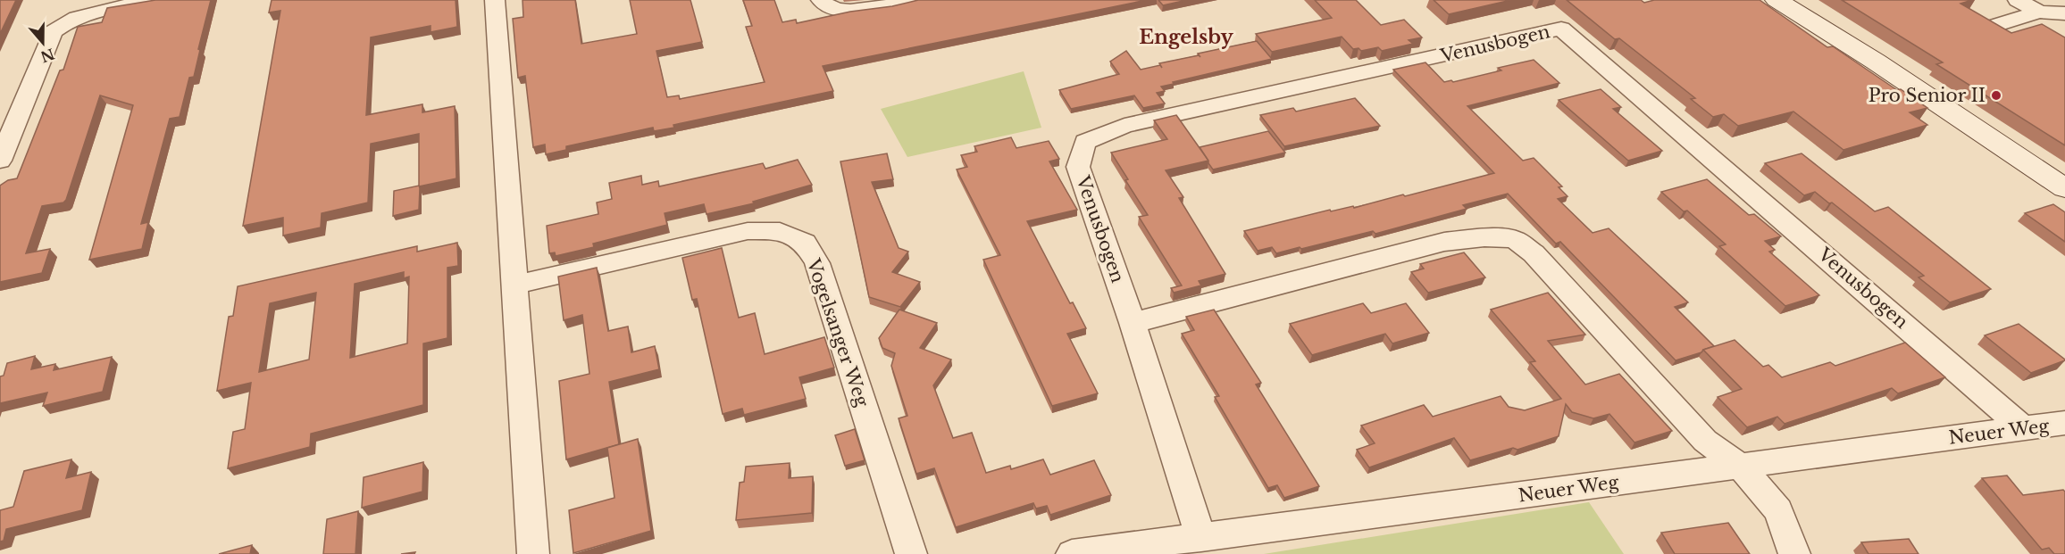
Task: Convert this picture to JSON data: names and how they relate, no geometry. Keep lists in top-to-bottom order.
{
  "streets": {
    "street": ["Venusbogen", "Vogelsanger Weg", "Neuer Weg"]
  },
  "crossings": [
    ["Venusbogen", "Neuer Weg"]
  ],
  "districts": ["Engelsby"],
  "places": ["Pro Senior II"],
  "north": "bottom"
}
